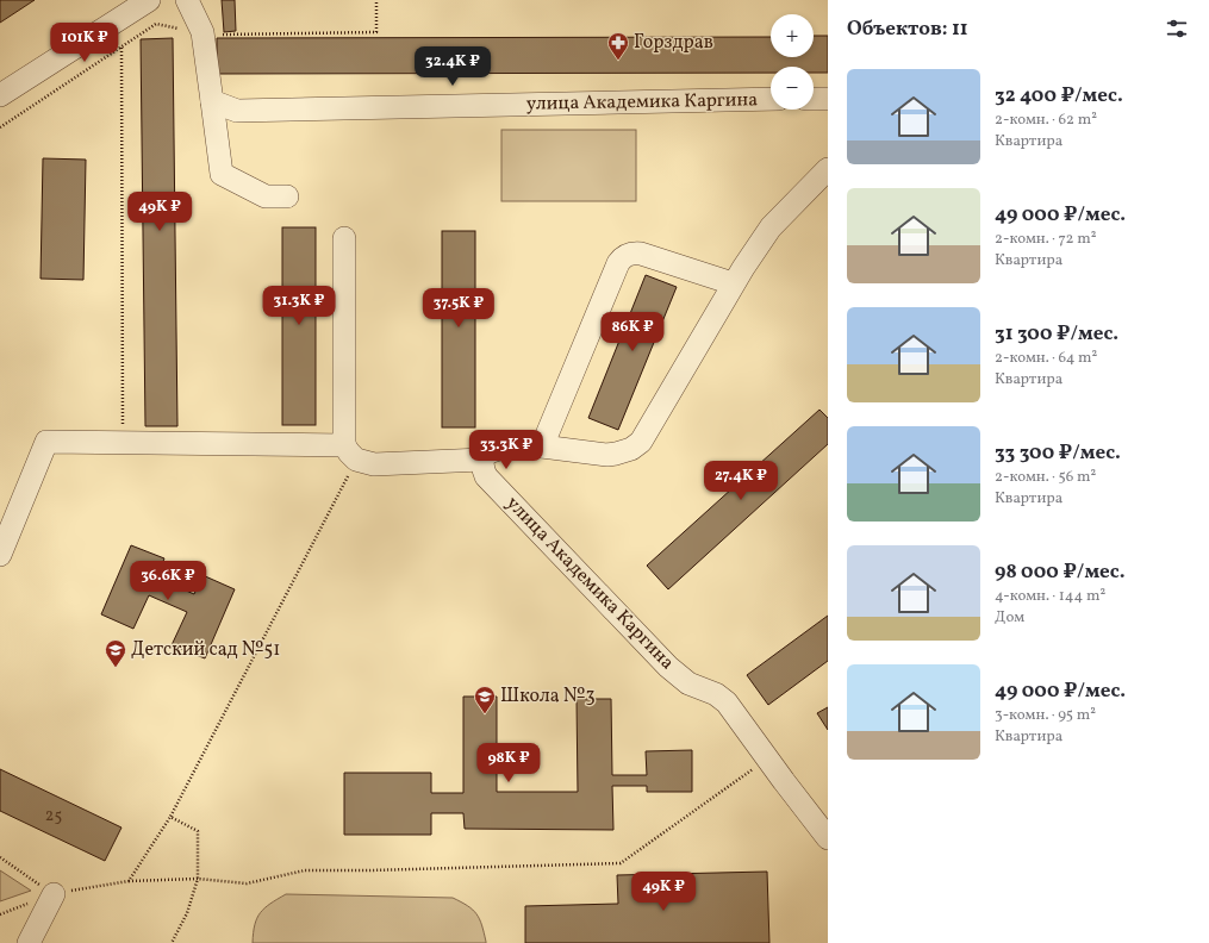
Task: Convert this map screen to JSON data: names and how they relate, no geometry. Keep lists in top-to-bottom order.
{
  "streets": {
    "street": ["улица Академика Каргина"]
  },
  "places": {
    "pharmacy": ["Горздрав"],
    "school or university": ["Детский сад №51", "Школа №3"]
  },
  "house_numbers": ["25"],
  "page": {
    "heading": "Объектов: 11",
    "map_buttons": ["+", "−"],
    "price": [
      "101K ₽",
      "32.4K ₽",
      "49K ₽",
      "31.3K ₽",
      "37.5K ₽",
      "86K ₽",
      "33.3K ₽",
      "27.4K ₽",
      "36.6K ₽",
      "98K ₽",
      "49K ₽"
    ],
    "list": [
      {
        "name": "32 400 ₽/мес.",
        "note": "2-комн. · 62 m² · Квартира"
      },
      {
        "name": "49 000 ₽/мес.",
        "note": "2-комн. · 72 m² · Квартира"
      },
      {
        "name": "31 300 ₽/мес.",
        "note": "2-комн. · 64 m² · Квартира"
      },
      {
        "name": "33 300 ₽/мес.",
        "note": "2-комн. · 56 m² · Квартира"
      },
      {
        "name": "98 000 ₽/мес.",
        "note": "4-комн. · 144 m² · Дом"
      },
      {
        "name": "49 000 ₽/мес.",
        "note": "3-комн. · 95 m² · Квартира"
      }
    ]
  }
}
